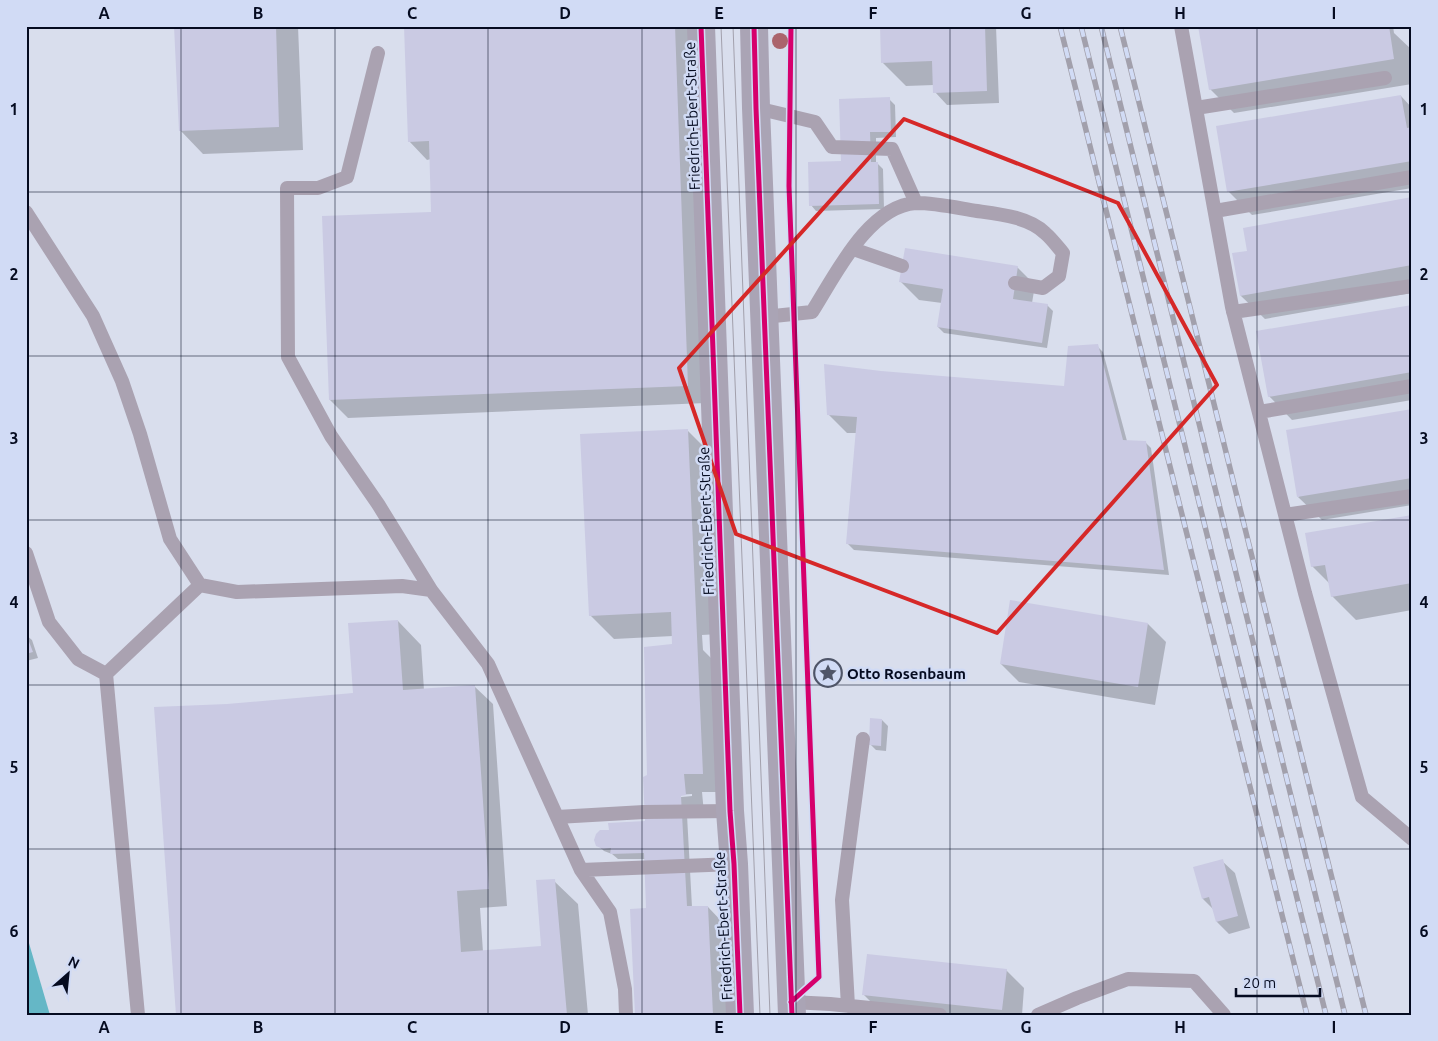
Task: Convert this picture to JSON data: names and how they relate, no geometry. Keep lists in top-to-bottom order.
{
  "streets": {
    "main road": ["Friedrich-Ebert-Straße"]
  },
  "places": {
    "place": ["Otto Rosenbaum"]
  },
  "scale_bar": "20 m",
  "north": "top right",
  "grid": {
    "columns": [
      "A",
      "B",
      "C",
      "D",
      "E",
      "F",
      "G",
      "H",
      "I"
    ],
    "rows": [
      "1",
      "2",
      "3",
      "4",
      "5",
      "6"
    ]
  }
}
